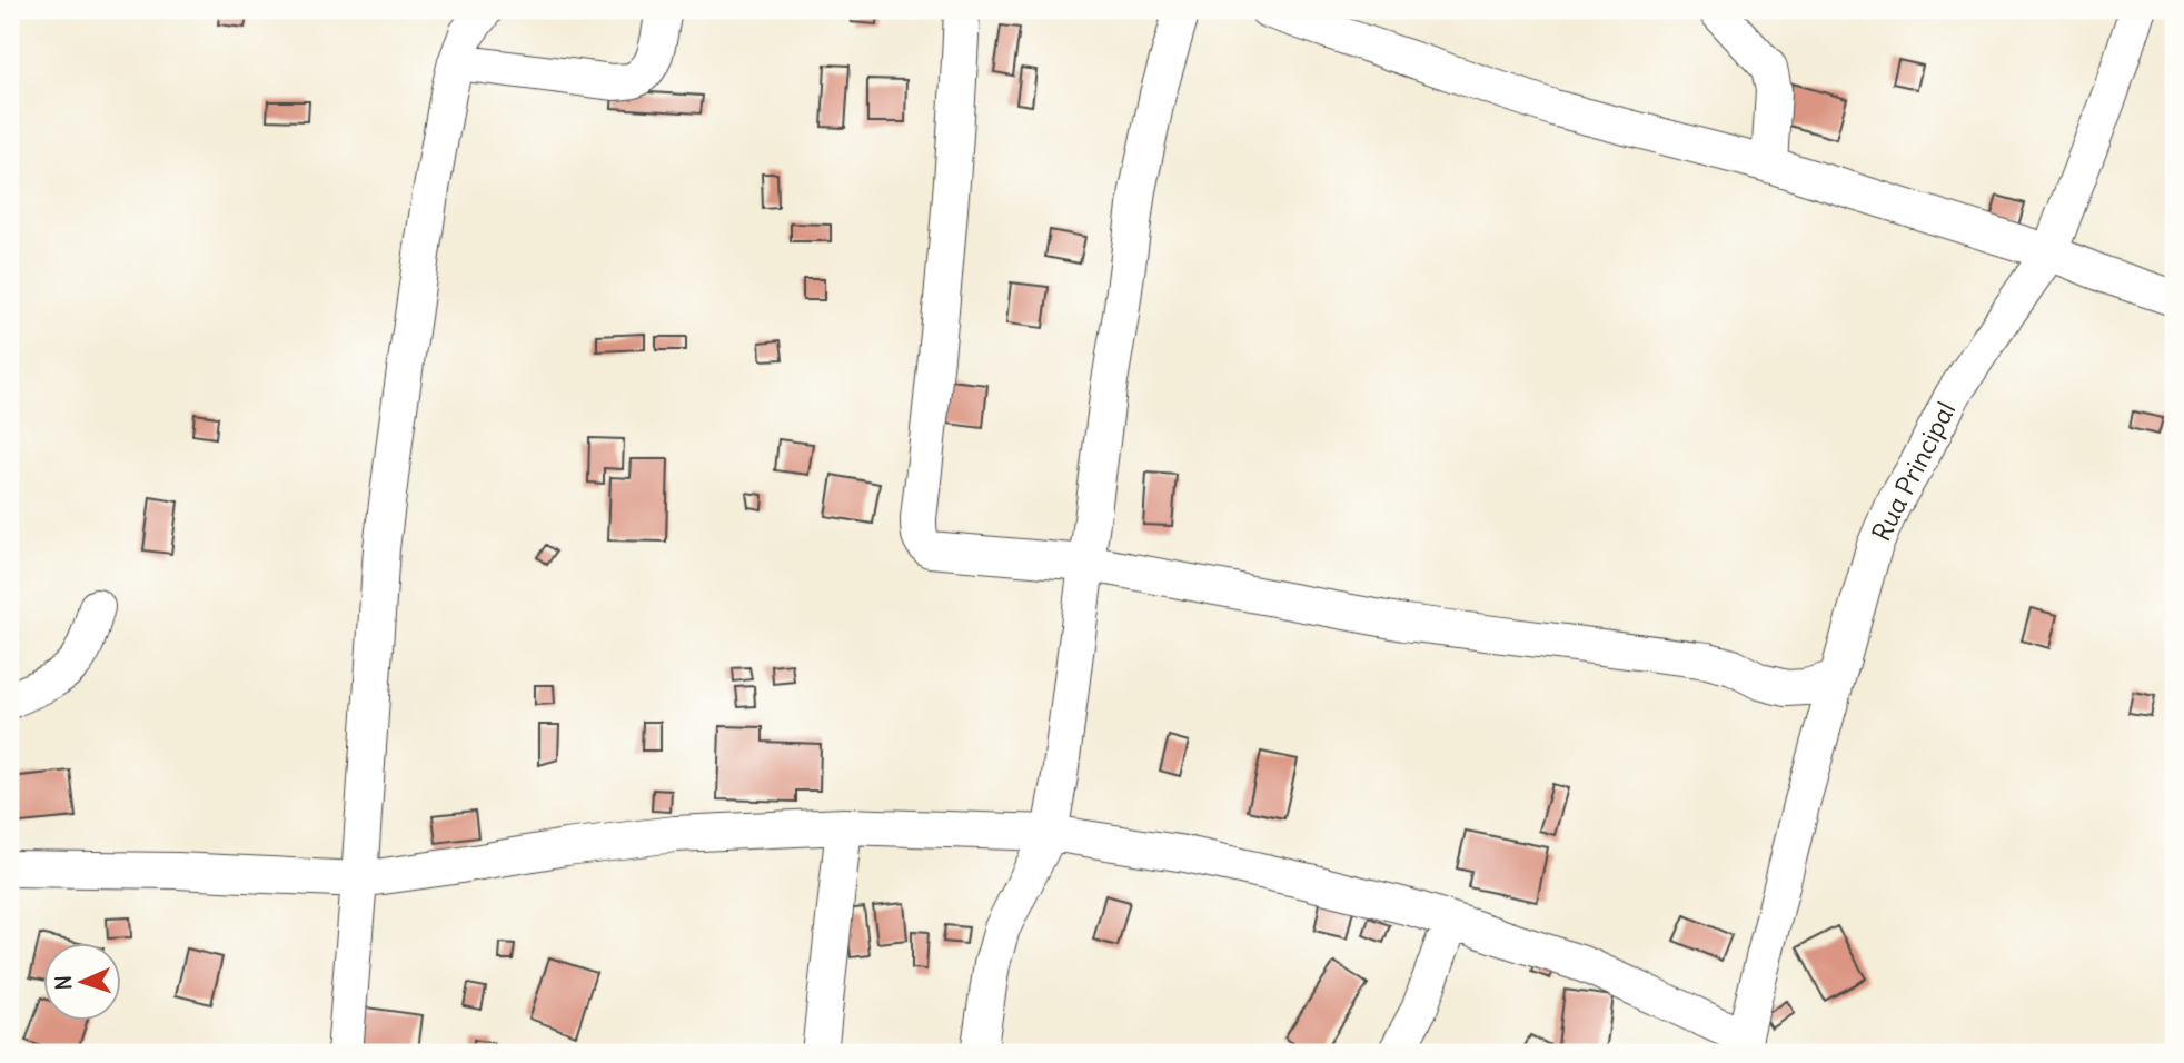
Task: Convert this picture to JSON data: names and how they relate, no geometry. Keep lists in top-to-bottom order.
{
  "streets": {
    "street": ["Rua Principal"]
  },
  "north": "left"
}
